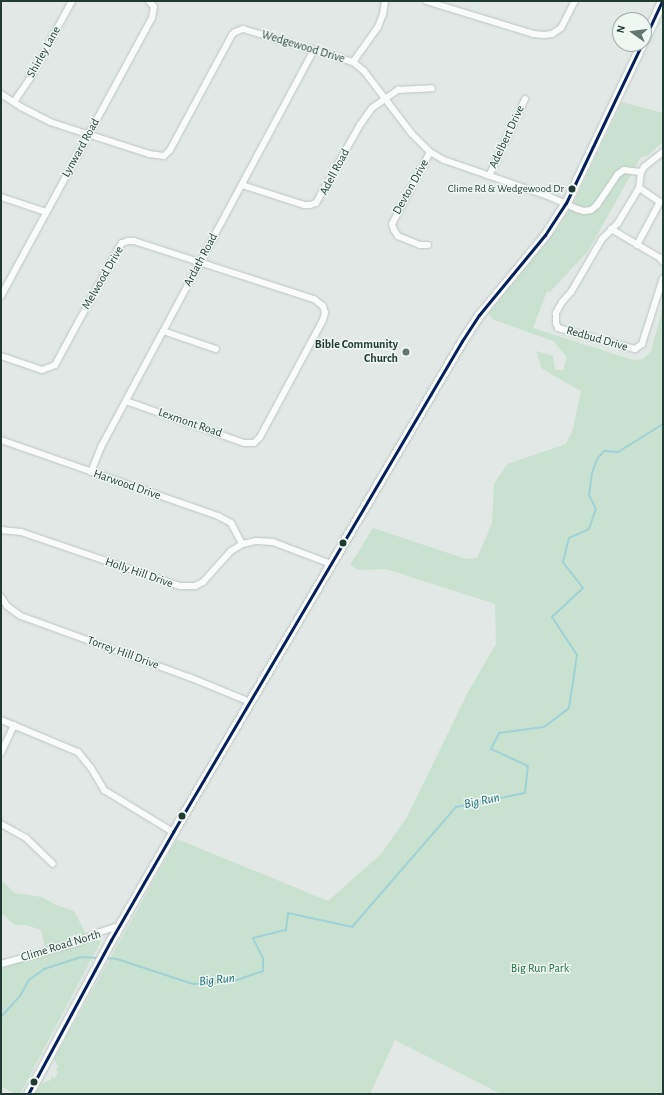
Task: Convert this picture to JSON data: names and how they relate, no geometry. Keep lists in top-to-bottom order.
{
  "streets": {
    "street": [
      "Wedgewood Drive",
      "Shirley Lane",
      "Adelbert Drive",
      "Lynward Road",
      "Adell Road",
      "Devton Drive",
      "Ardath Road",
      "Melwood Drive",
      "Redbud Drive",
      "Lexmont Road",
      "Harwood Drive",
      "Holly Hill Drive",
      "Torrey Hill Drive",
      "Clime Road North"
    ]
  },
  "crossings": [
    ["Wedgewood Drive", "Shirley Lane"],
    ["Wedgewood Drive", "Adelbert Drive"],
    ["Wedgewood Drive", "Lynward Road"],
    ["Wedgewood Drive", "Adell Road"],
    ["Wedgewood Drive", "Devton Drive"],
    ["Wedgewood Drive", "Ardath Road"],
    ["Adell Road", "Ardath Road"],
    ["Ardath Road", "Melwood Drive"],
    ["Ardath Road", "Lexmont Road"],
    ["Ardath Road", "Harwood Drive"],
    ["Melwood Drive", "Lexmont Road"],
    ["Harwood Drive", "Holly Hill Drive"]
  ],
  "water": ["Big Run"],
  "parks": ["Big Run Park"],
  "places": ["Clime Rd & Wedgewood Dr", "Bible Community Church"],
  "north": "left"
}
